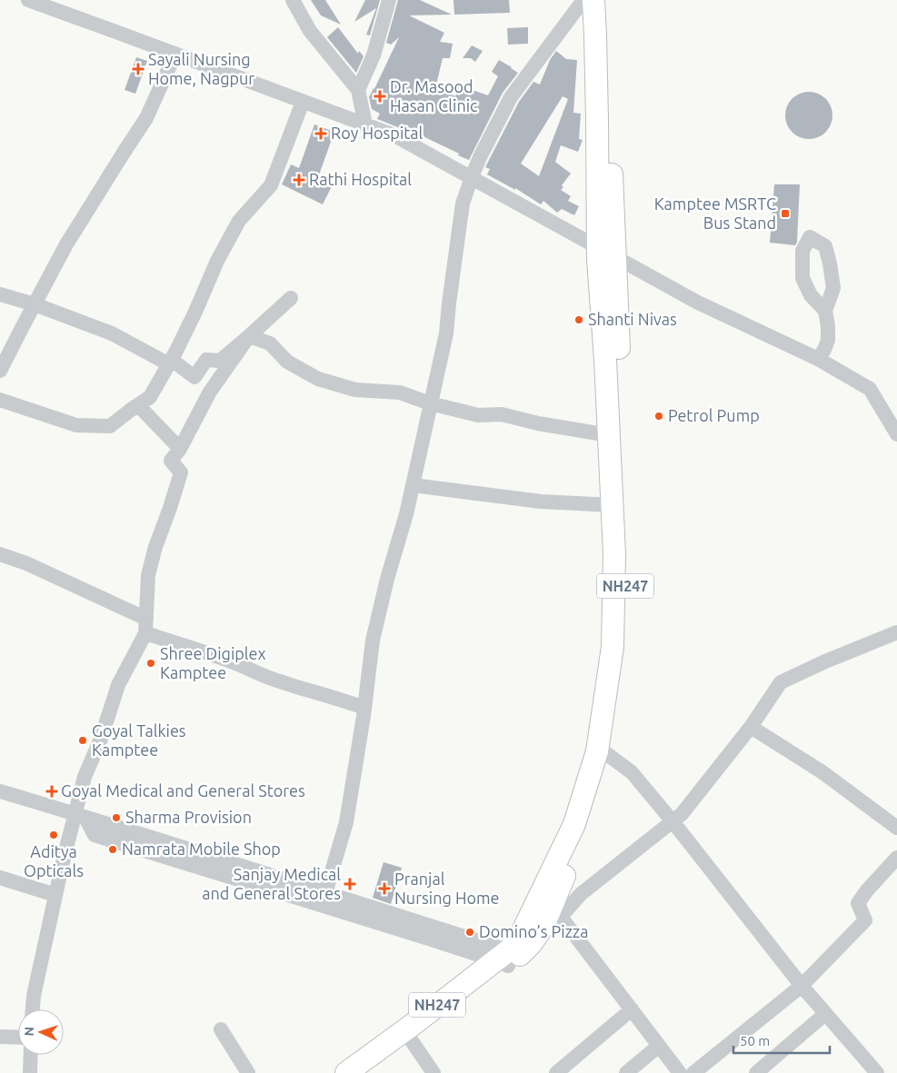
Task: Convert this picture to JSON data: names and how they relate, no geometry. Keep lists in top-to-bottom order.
{
  "streets": {
    "highway": ["NH247"]
  },
  "places": {
    "health": [
      "Sayali Nursing Home, Nagpur",
      "Dr. Masood Hasan Clinic",
      "Roy Hospital",
      "Rathi Hospital",
      "Goyal Medical and General Stores",
      "Sanjay Medical and General Stores",
      "Pranjal Nursing Home"
    ],
    "transit": ["Kamptee MSRTC Bus Stand"],
    "other": [
      "Shanti Nivas",
      "Petrol Pump",
      "Shree Digiplex Kamptee",
      "Goyal Talkies Kamptee",
      "Sharma Provision",
      "Aditya Opticals",
      "Namrata Mobile Shop",
      "Domino’s Pizza"
    ]
  },
  "scale_bar": "50 m",
  "north": "left"
}
